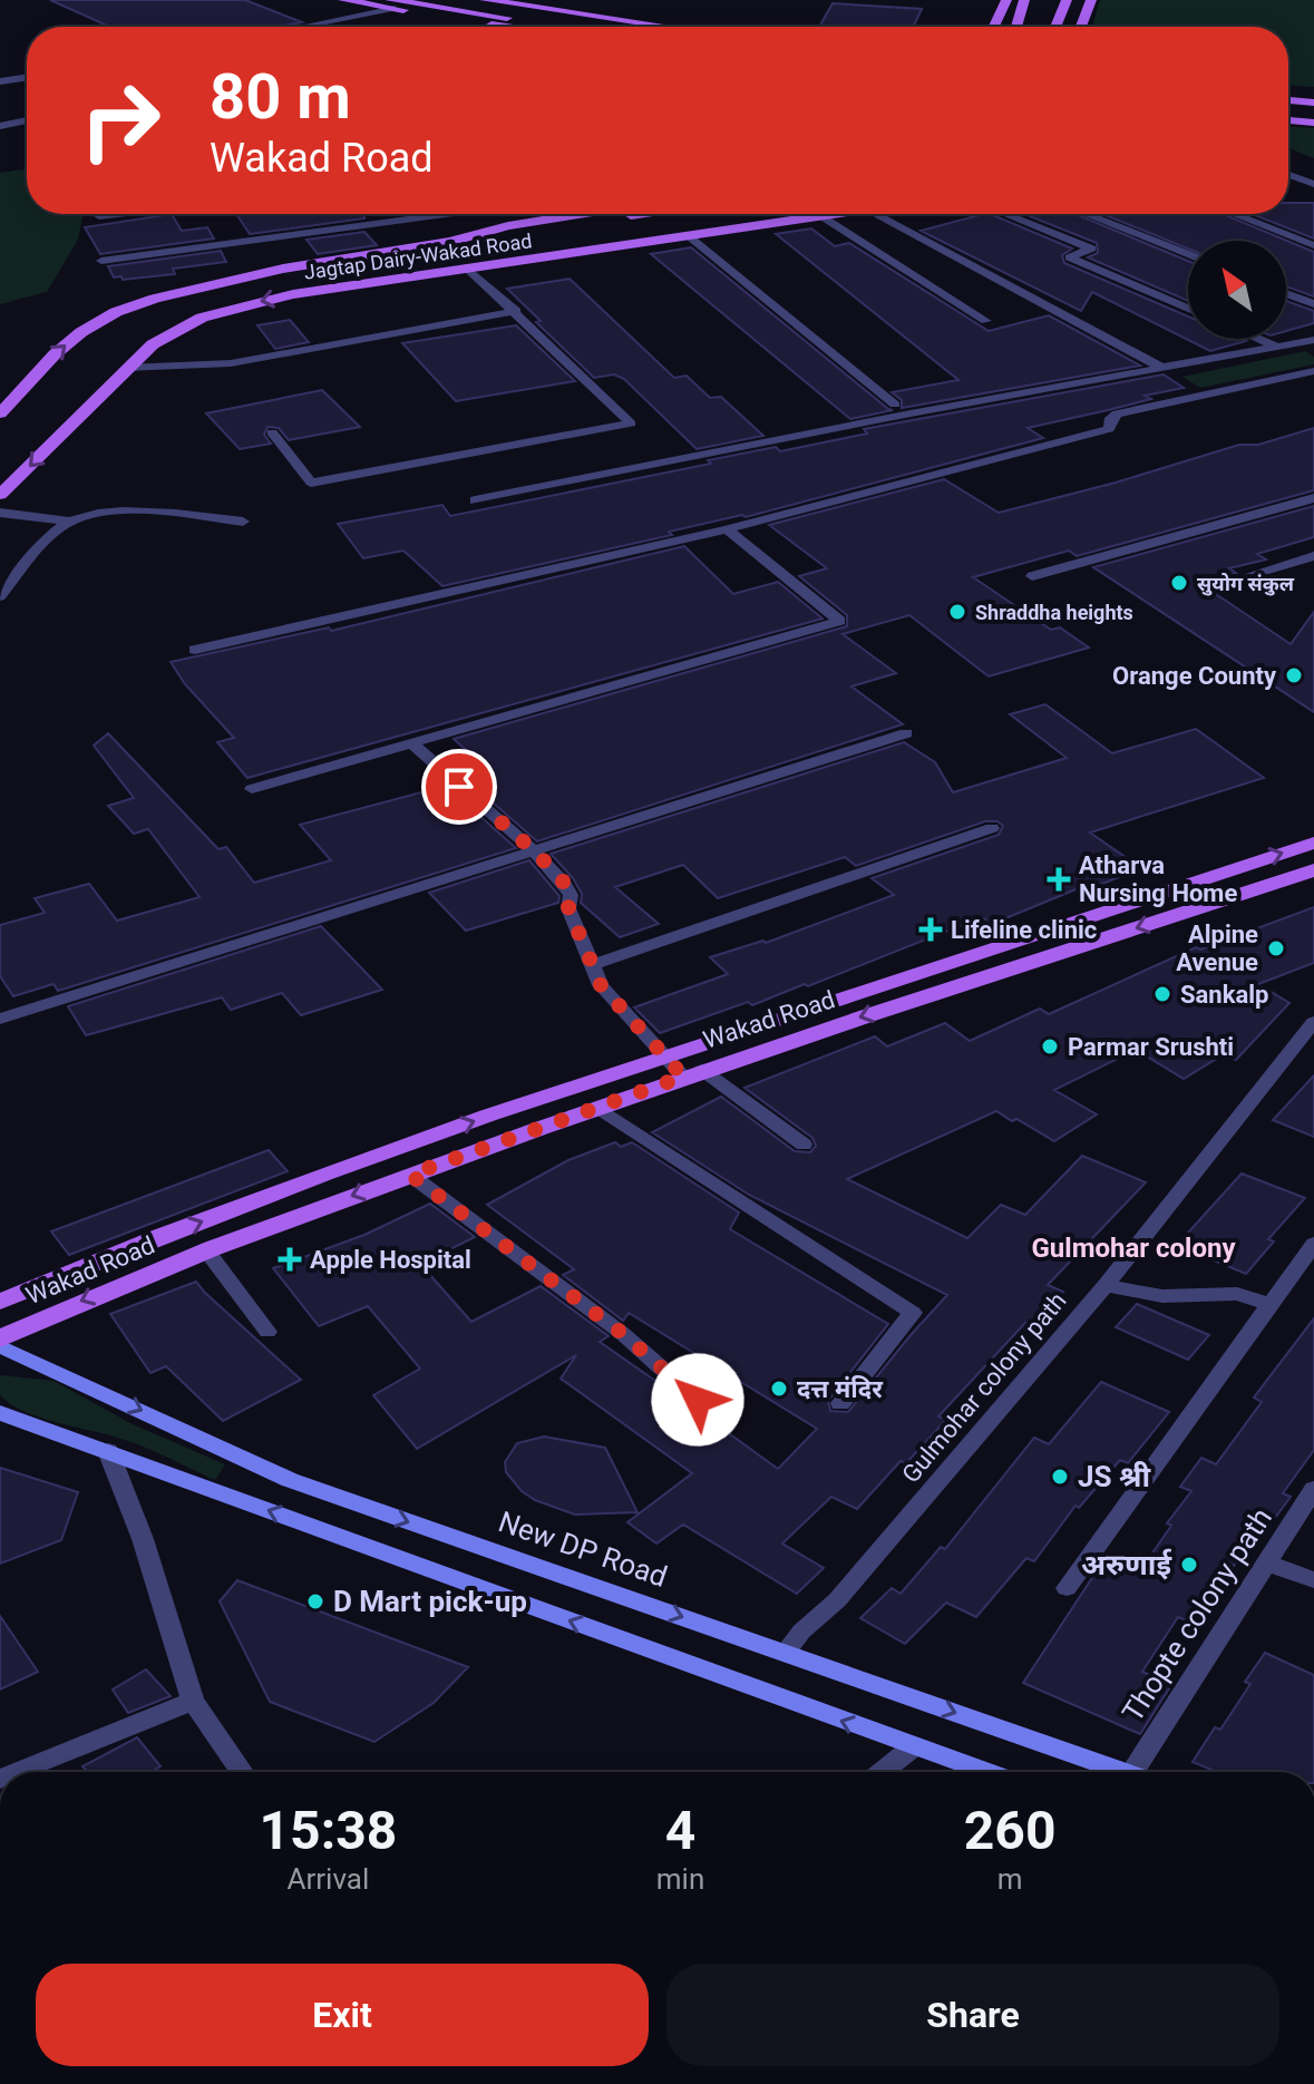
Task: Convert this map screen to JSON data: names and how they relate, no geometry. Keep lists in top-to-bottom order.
{
  "streets": {
    "main road": ["Jagtap Dairy-Wakad Road", "Wakad Road", "New DP Road"],
    "street": ["Gulmohar colony path", "Thopte colony path"]
  },
  "crossings": [
    ["Gulmohar colony path", "New DP Road"]
  ],
  "districts": ["Gulmohar colony"],
  "places": {
    "other": [
      "सुयोग संकुल",
      "Shraddha heights",
      "Orange County",
      "Alpine Avenue",
      "Sankalp",
      "Parmar Srushti",
      "दत्त मंदिर",
      "JS श्री",
      "अरुणाई",
      "D Mart pick-up"
    ],
    "health": ["Atharva Nursing Home", "Lifeline clinic", "Apple Hospital"]
  },
  "north": "top left",
  "page": {
    "turn": ["80 m", "Wakad Road"],
    "eta": [
      "15:38",
      "Arrival",
      "4",
      "min",
      "260",
      "m"
    ],
    "buttons": ["Exit", "Share"]
  }
}
